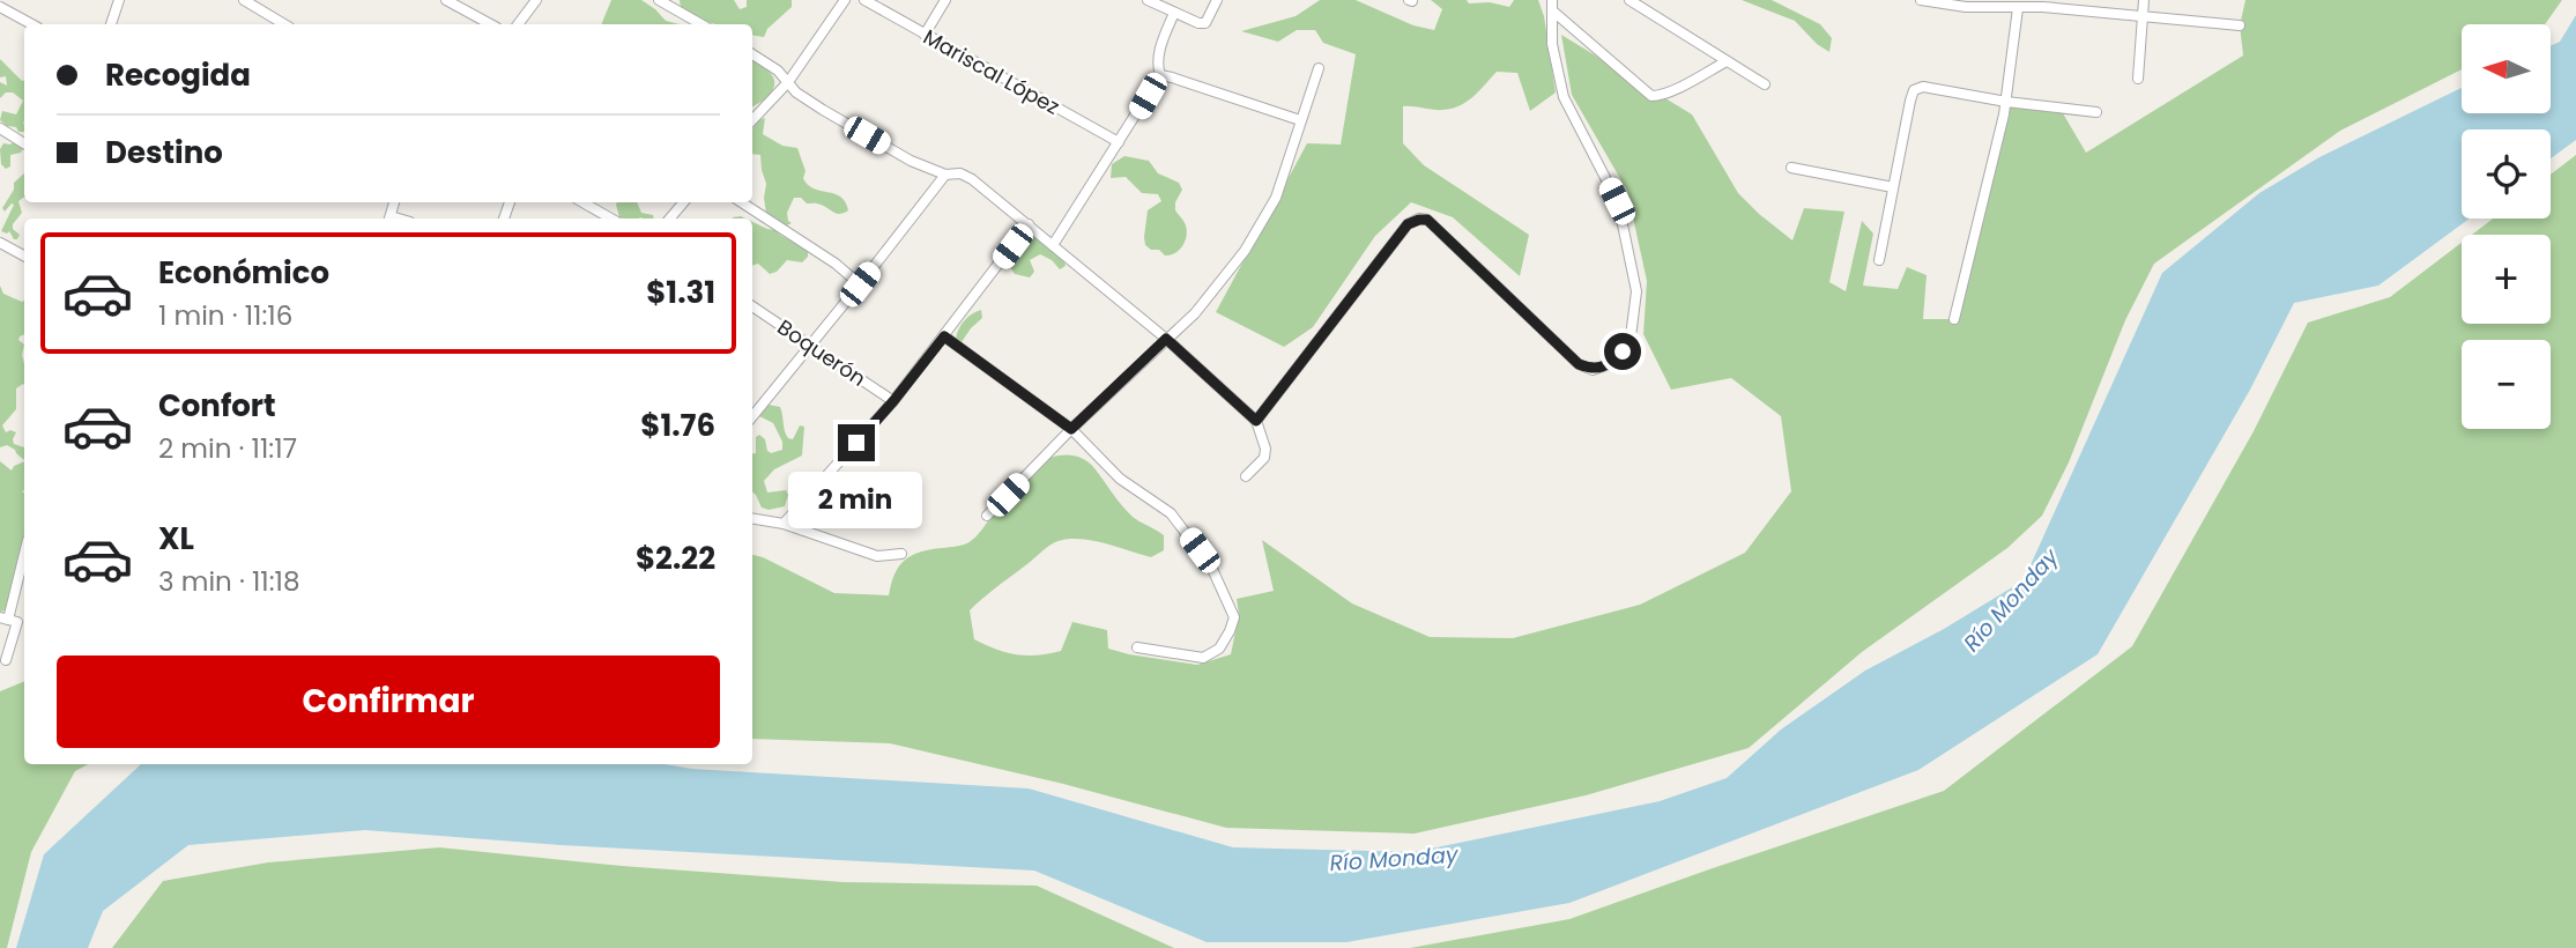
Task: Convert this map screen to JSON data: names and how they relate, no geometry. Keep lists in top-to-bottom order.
{
  "streets": {
    "street": ["Mariscal López", "Boquerón"]
  },
  "water": ["Río Monday"],
  "north": "left",
  "page": {
    "map_buttons": ["+", "−"],
    "banner": ["Recogida", "Destino"],
    "list": [
      {
        "name": "Económico",
        "note": "1 min · 11:16",
        "value": "$1.31"
      },
      {
        "name": "Confort",
        "note": "2 min · 11:17",
        "value": "$1.76"
      },
      {
        "name": "XL",
        "note": "3 min · 11:18",
        "value": "$2.22"
      }
    ],
    "bubble": "2 min",
    "buttons": "Confirmar"
  }
}
